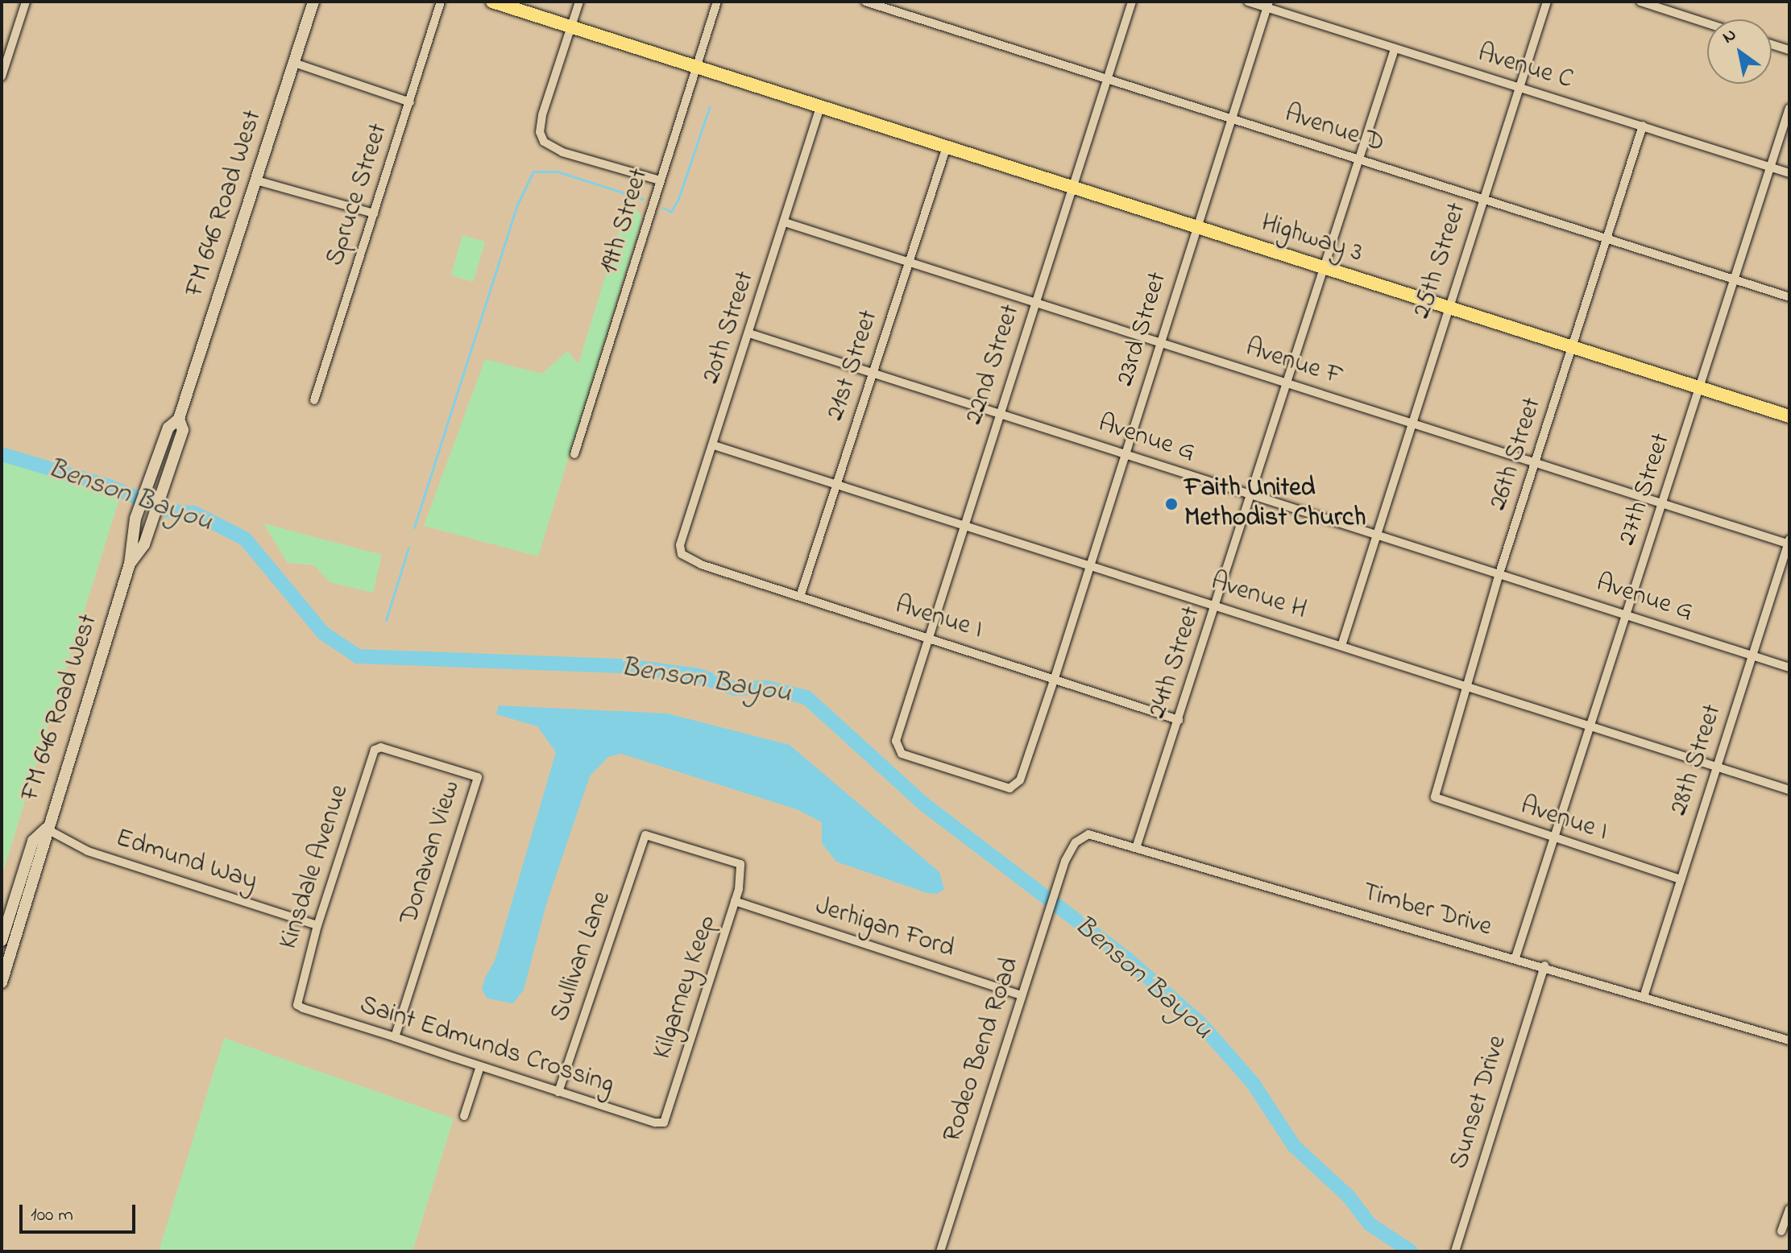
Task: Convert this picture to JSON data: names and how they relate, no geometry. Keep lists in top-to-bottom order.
{
  "streets": {
    "main road": ["FM 646 Road West", "Highway 3"],
    "street": [
      "Avenue C",
      "Avenue D",
      "Spruce Street",
      "19th Street",
      "25th Street",
      "20th Street",
      "23rd Street",
      "Avenue F",
      "22nd Street",
      "21st Street",
      "Avenue G",
      "26th Street",
      "27th Street",
      "Avenue H",
      "Avenue I",
      "24th Street",
      "28th Street",
      "Donavan View",
      "Edmund Way",
      "Kinsdale Avenue",
      "Timber Drive",
      "Jerhigan Ford",
      "Sullivan Lane",
      "Kilgarney Keep",
      "Saint Edmunds Crossing",
      "Rodeo Bend Road",
      "Sunset Drive"
    ]
  },
  "crossings": [
    ["Avenue C", "25th Street"],
    ["Avenue C", "23rd Street"],
    ["Avenue C", "26th Street"],
    ["Avenue C", "27th Street"],
    ["Avenue C", "24th Street"],
    ["Avenue D", "25th Street"],
    ["Avenue D", "23rd Street"],
    ["Avenue D", "22nd Street"],
    ["Avenue D", "26th Street"],
    ["Avenue D", "27th Street"],
    ["Avenue D", "24th Street"],
    ["FM 646 Road West", "Edmund Way"],
    ["19th Street", "Highway 3"],
    ["Highway 3", "25th Street"],
    ["Highway 3", "20th Street"],
    ["Highway 3", "23rd Street"],
    ["Highway 3", "22nd Street"],
    ["Highway 3", "21st Street"],
    ["Highway 3", "26th Street"],
    ["Highway 3", "27th Street"],
    ["Highway 3", "24th Street"],
    ["25th Street", "Avenue F"],
    ["25th Street", "Avenue G"],
    ["25th Street", "Avenue H"],
    ["20th Street", "Avenue F"],
    ["20th Street", "Avenue G"],
    ["20th Street", "Avenue H"],
    ["20th Street", "Avenue I"],
    ["23rd Street", "Avenue F"],
    ["23rd Street", "22nd Street"],
    ["23rd Street", "Avenue G"],
    ["23rd Street", "Avenue H"],
    ["23rd Street", "Avenue I"],
    ["Avenue F", "22nd Street"],
    ["Avenue F", "21st Street"],
    ["Avenue F", "26th Street"],
    ["Avenue F", "27th Street"],
    ["Avenue F", "24th Street"],
    ["Avenue F", "28th Street"],
    ["22nd Street", "Avenue G"],
    ["22nd Street", "Avenue H"],
    ["22nd Street", "Avenue I"],
    ["21st Street", "Avenue G"],
    ["21st Street", "Avenue H"],
    ["21st Street", "Avenue I"],
    ["Avenue G", "26th Street"],
    ["Avenue G", "27th Street"],
    ["Avenue G", "24th Street"],
    ["Avenue G", "28th Street"],
    ["26th Street", "Avenue H"],
    ["26th Street", "Avenue I"],
    ["27th Street", "Avenue H"],
    ["27th Street", "Avenue I"],
    ["27th Street", "Timber Drive"],
    ["Avenue H", "24th Street"],
    ["Avenue H", "28th Street"],
    ["Avenue I", "24th Street"],
    ["Avenue I", "28th Street"],
    ["24th Street", "Timber Drive"],
    ["28th Street", "Timber Drive"],
    ["Donavan View", "Kinsdale Avenue"],
    ["Donavan View", "Saint Edmunds Crossing"],
    ["Edmund Way", "Kinsdale Avenue"],
    ["Kinsdale Avenue", "Saint Edmunds Crossing"],
    ["Timber Drive", "Rodeo Bend Road"],
    ["Timber Drive", "Sunset Drive"],
    ["Jerhigan Ford", "Kilgarney Keep"],
    ["Jerhigan Ford", "Rodeo Bend Road"],
    ["Sullivan Lane", "Kilgarney Keep"],
    ["Sullivan Lane", "Saint Edmunds Crossing"],
    ["Kilgarney Keep", "Saint Edmunds Crossing"]
  ],
  "water": ["Benson Bayou"],
  "places": ["Faith United Methodist Church"],
  "scale_bar": "100 m",
  "north": "top left"
}
